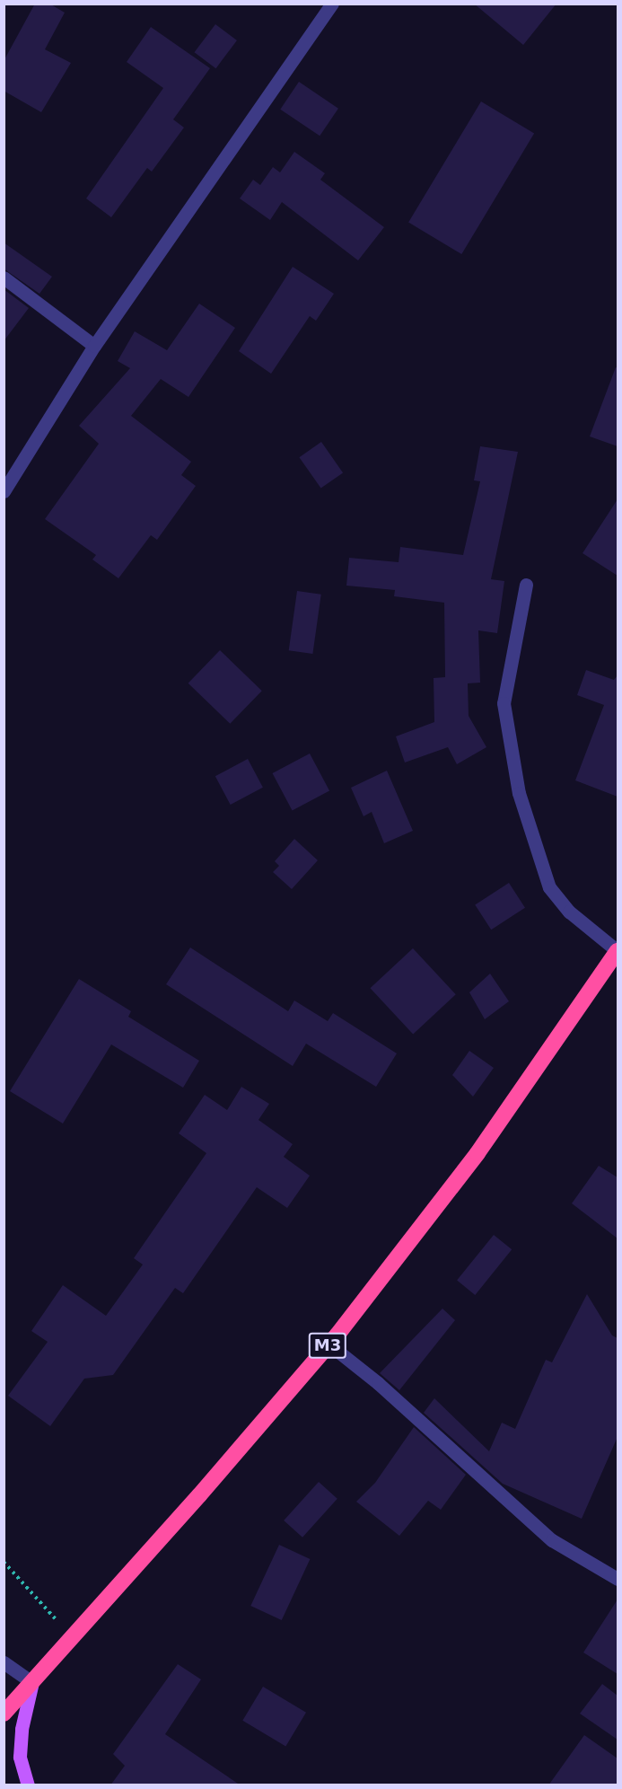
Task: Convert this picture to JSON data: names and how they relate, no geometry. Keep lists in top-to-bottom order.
{
  "streets": {
    "highway": ["M3"]
  }
}
